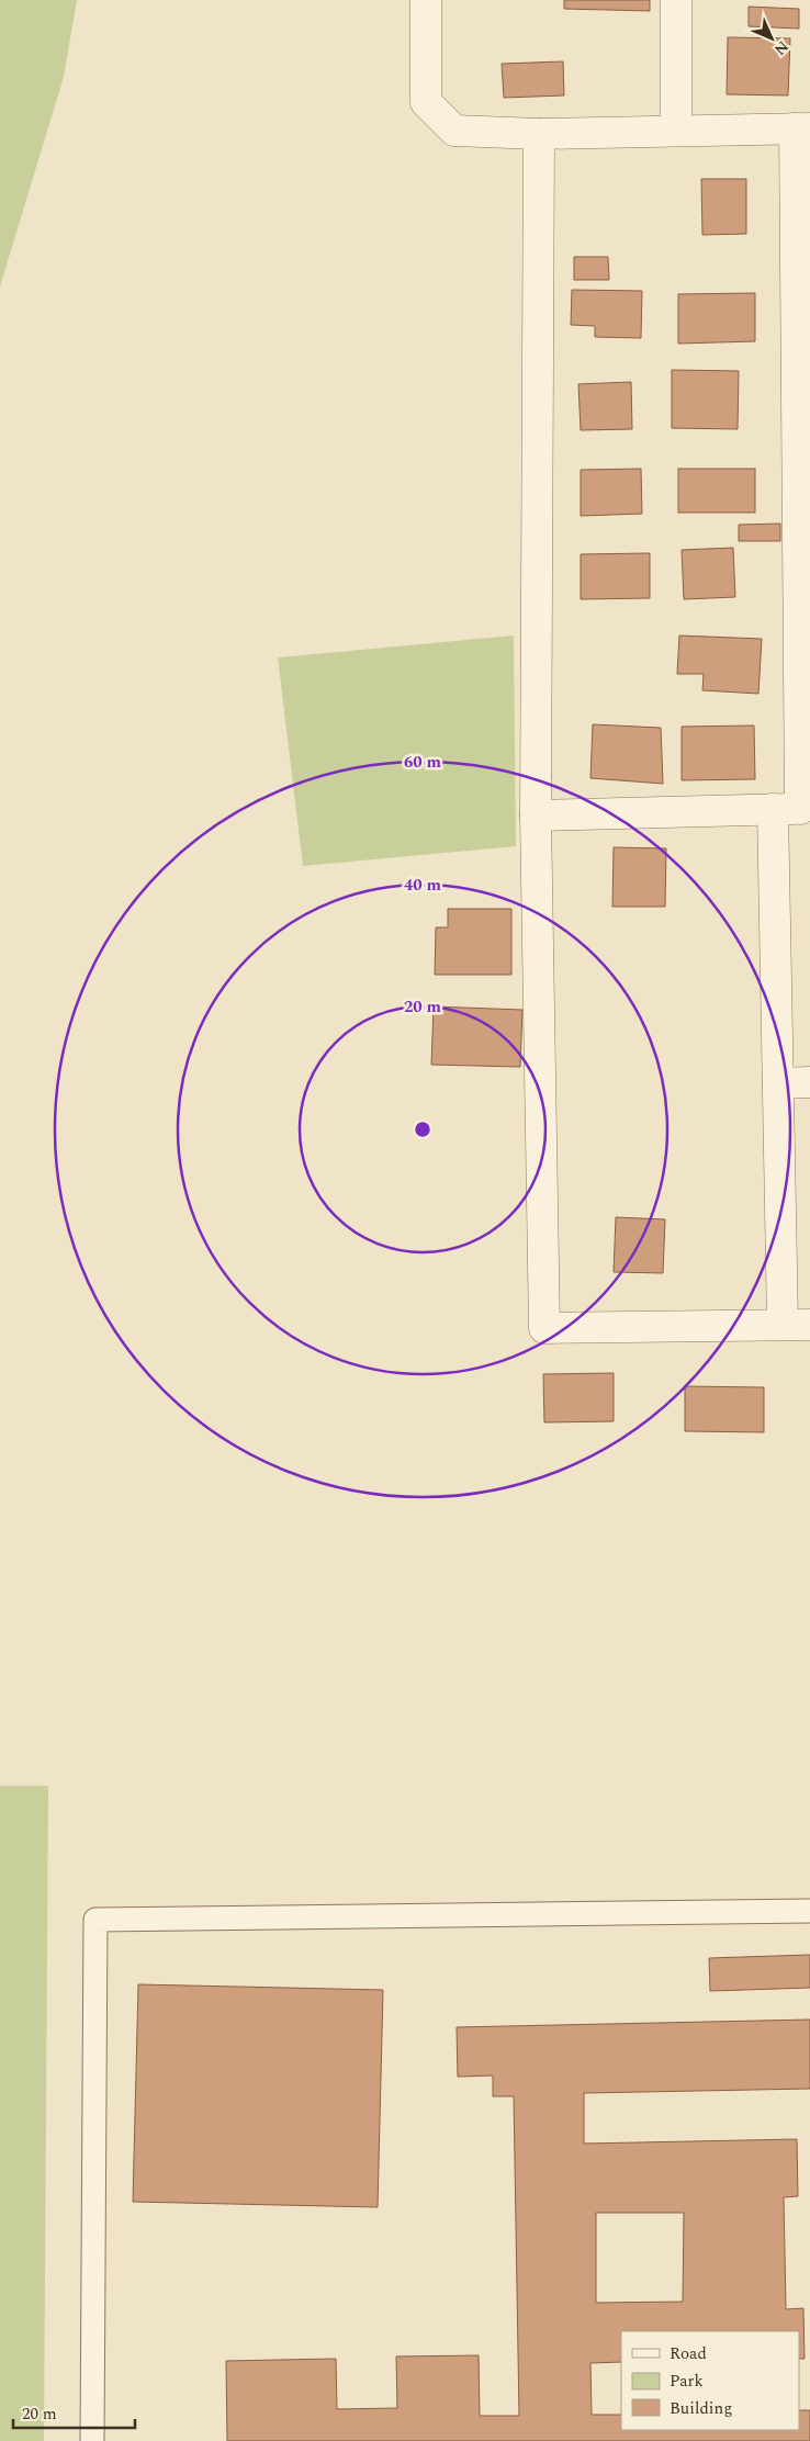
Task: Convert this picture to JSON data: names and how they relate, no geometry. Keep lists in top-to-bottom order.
{
  "legend": ["Road", "Park", "Building"],
  "scale_bar": "20 m",
  "north": "bottom right",
  "rings": ["60 m", "40 m", "20 m"]
}
